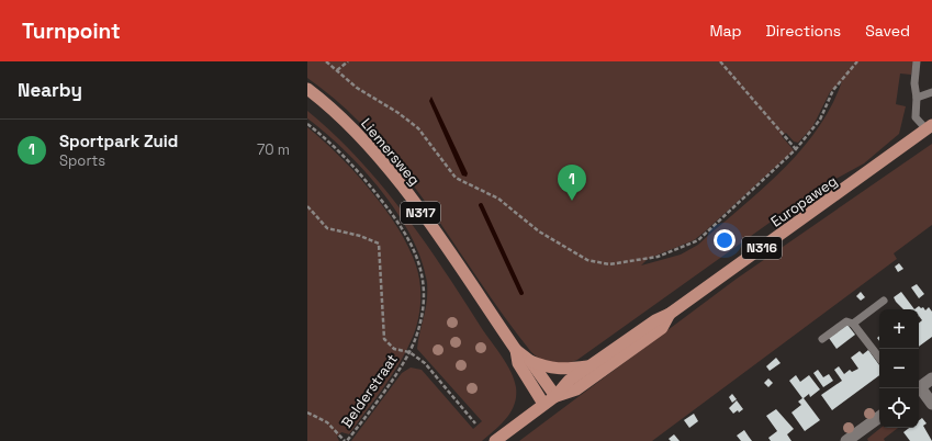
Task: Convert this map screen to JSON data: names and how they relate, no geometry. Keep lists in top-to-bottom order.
{
  "streets": {
    "main road": [
      "Liemersweg",
      "Europaweg",
      "N317",
      "N316"
    ],
    "path": ["Belderstraat"]
  },
  "crossings": [
    ["Liemersweg", "Europaweg"]
  ],
  "page": {
    "header": "Turnpoint",
    "nav": ["Map", "Directions", "Saved"],
    "heading": "Nearby",
    "list": [
      {
        "mark": "1",
        "name": "Sportpark Zuid",
        "note": "Sports",
        "value": "70 m"
      }
    ],
    "pins": "1",
    "map_buttons": ["+", "−"]
  }
}
